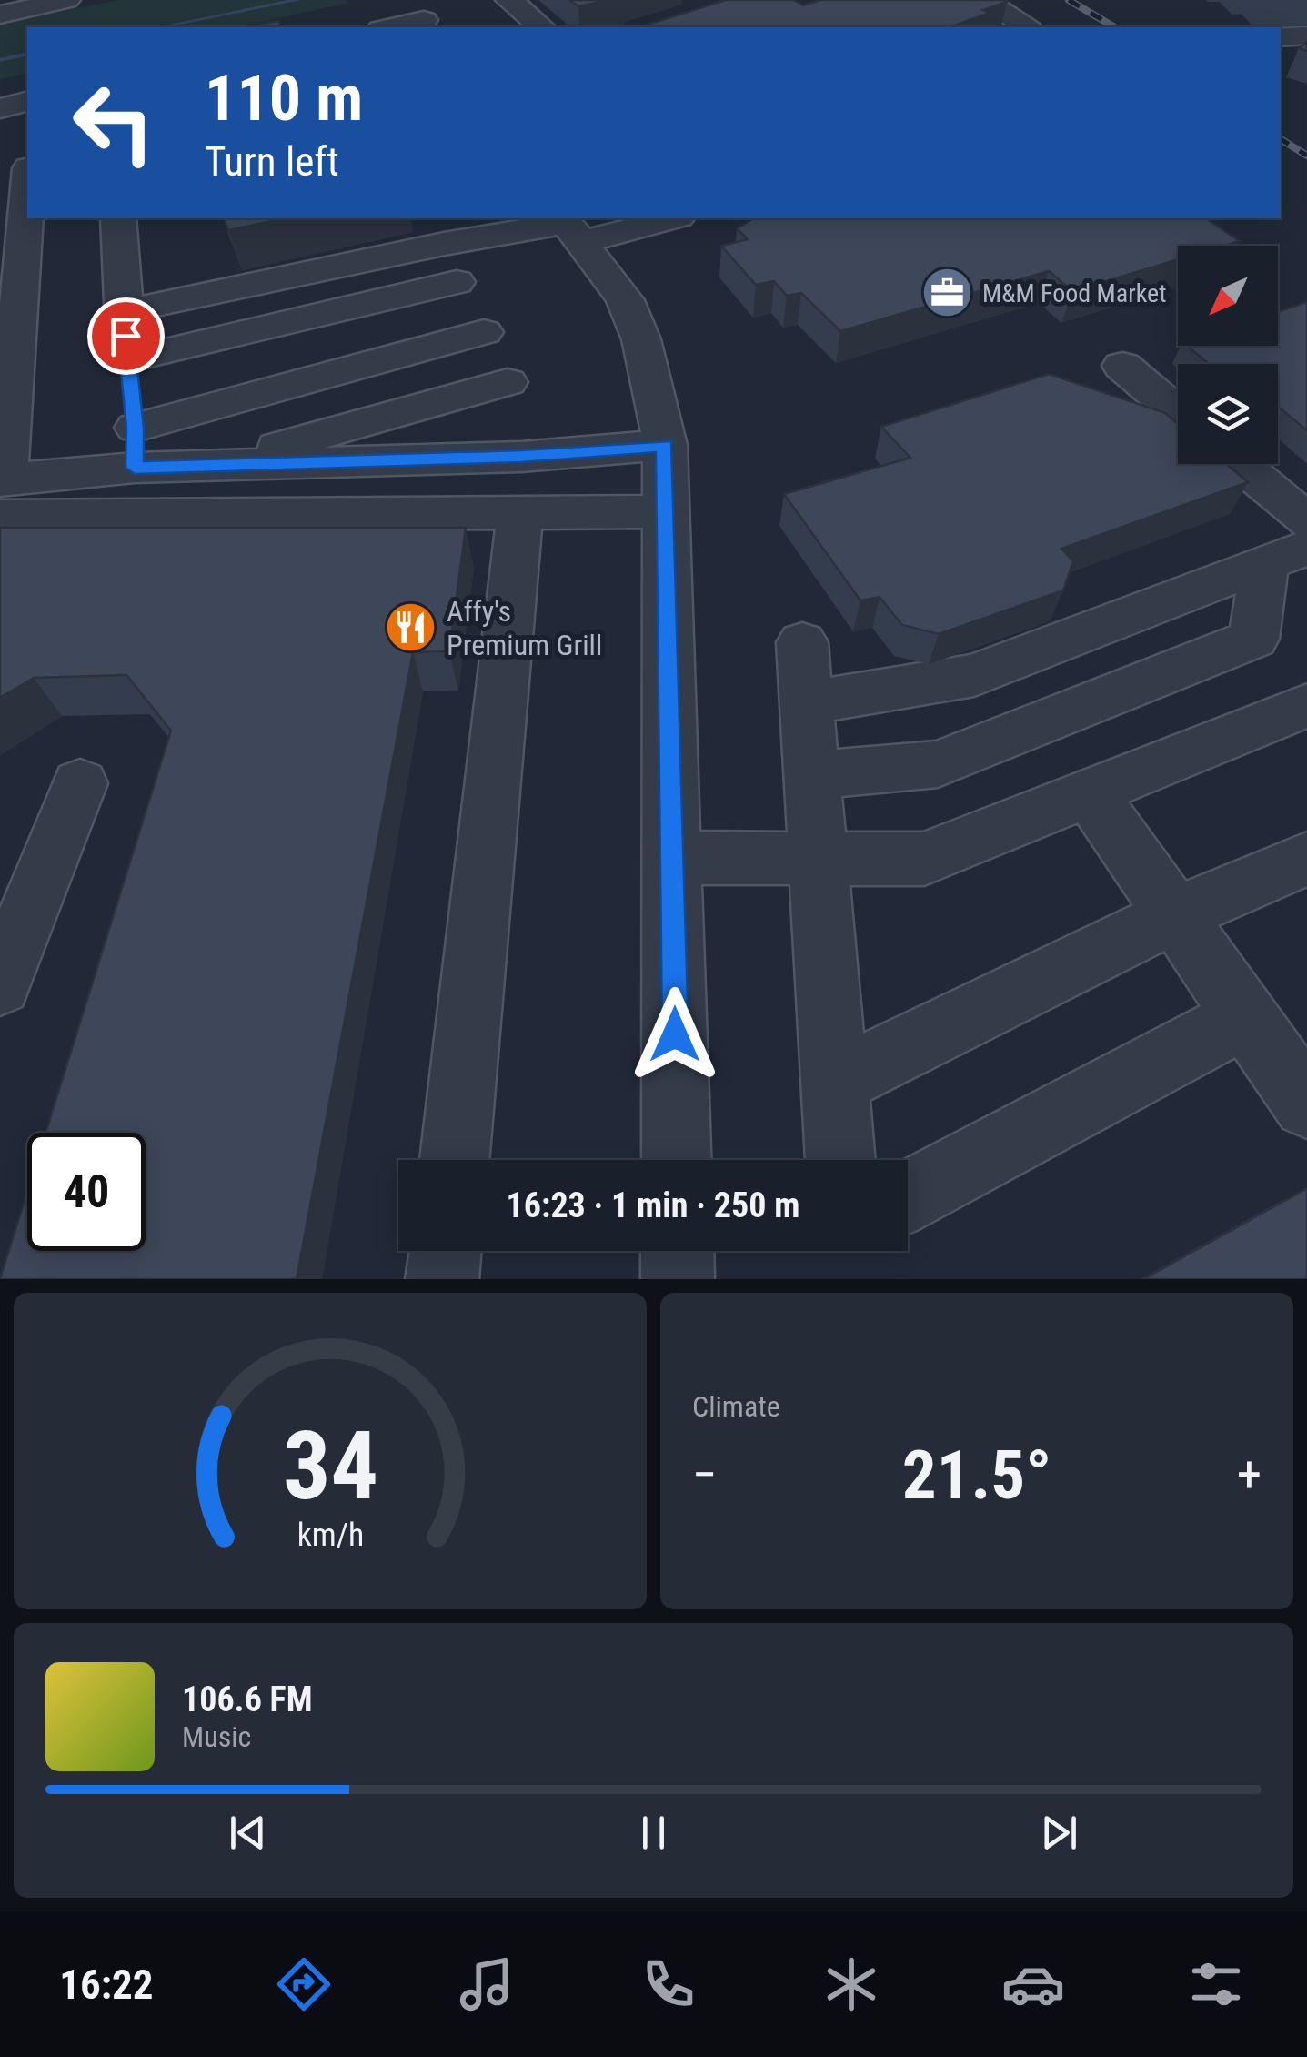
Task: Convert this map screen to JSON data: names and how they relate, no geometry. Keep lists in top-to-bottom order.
{
  "places": {
    "office": ["M&M Food Market"],
    "restaurant": ["Affy's Premium Grill"]
  },
  "north": "bottom left",
  "page": {
    "turn": ["110 m", "Turn left"],
    "limit": "40",
    "trip": "16:23 · 1 min · 250 m",
    "tile": "Climate",
    "heat": ["−", "21.5°", "+"],
    "song": ["106.6 FM", "Music"],
    "tabs": "16:22",
    "gauge": ["34", "km/h"]
  }
}
